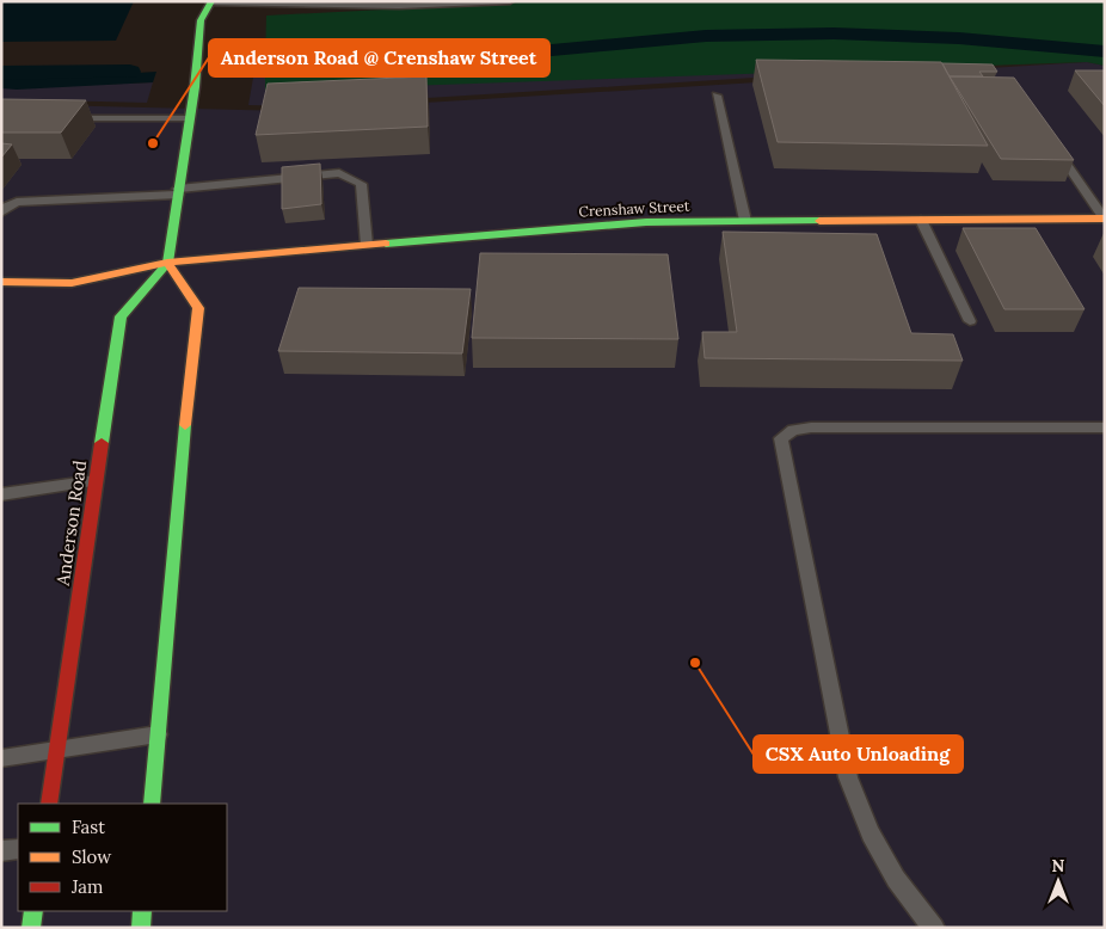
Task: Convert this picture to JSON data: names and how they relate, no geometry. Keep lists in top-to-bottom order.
{
  "streets": {
    "main road": ["Crenshaw Street", "Anderson Road"]
  },
  "crossings": [
    ["Crenshaw Street", "Anderson Road"]
  ],
  "places": ["Anderson Road @ Crenshaw Street", "CSX Auto Unloading"],
  "legend": ["Fast", "Slow", "Jam"],
  "north": "top"
}
